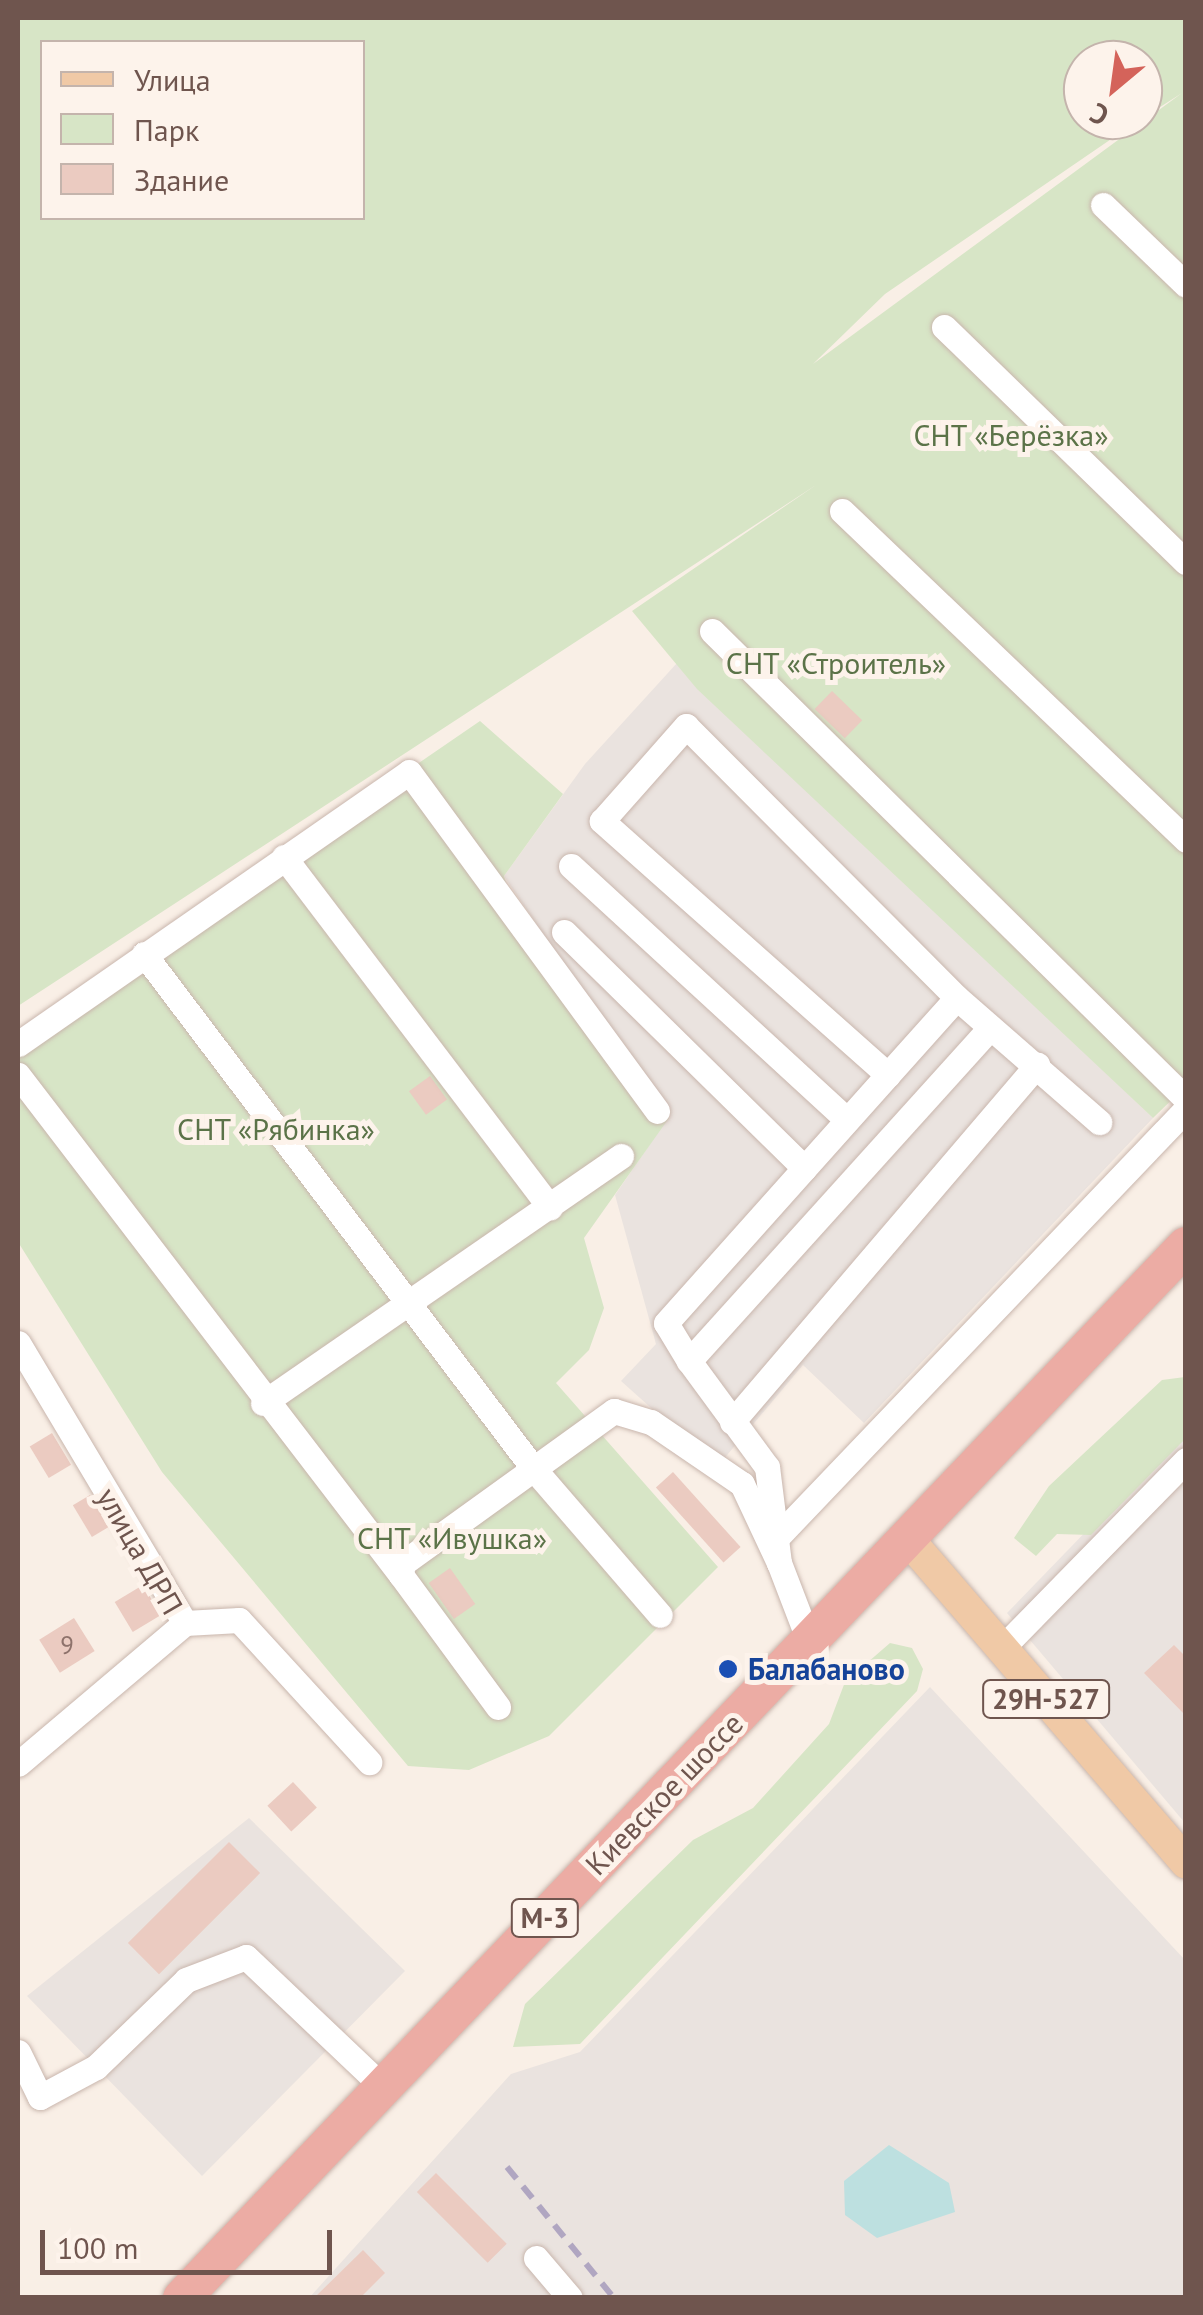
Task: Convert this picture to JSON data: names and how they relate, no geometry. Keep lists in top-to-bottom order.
{
  "streets": {
    "highway": ["Киевское шоссе", "М-3"],
    "main road": ["29Н-527"],
    "street": ["улица ДРП"]
  },
  "crossings": [
    ["29Н-527", "Киевское шоссе"]
  ],
  "parks": [
    "СНТ «Берёзка»",
    "СНТ «Строитель»",
    "СНТ «Рябинка»",
    "СНТ «Ивушка»"
  ],
  "places": ["Балабаново"],
  "house_numbers": ["9"],
  "legend": ["Улица", "Парк", "Здание"],
  "scale_bar": "100 m",
  "north": "bottom left"
}
